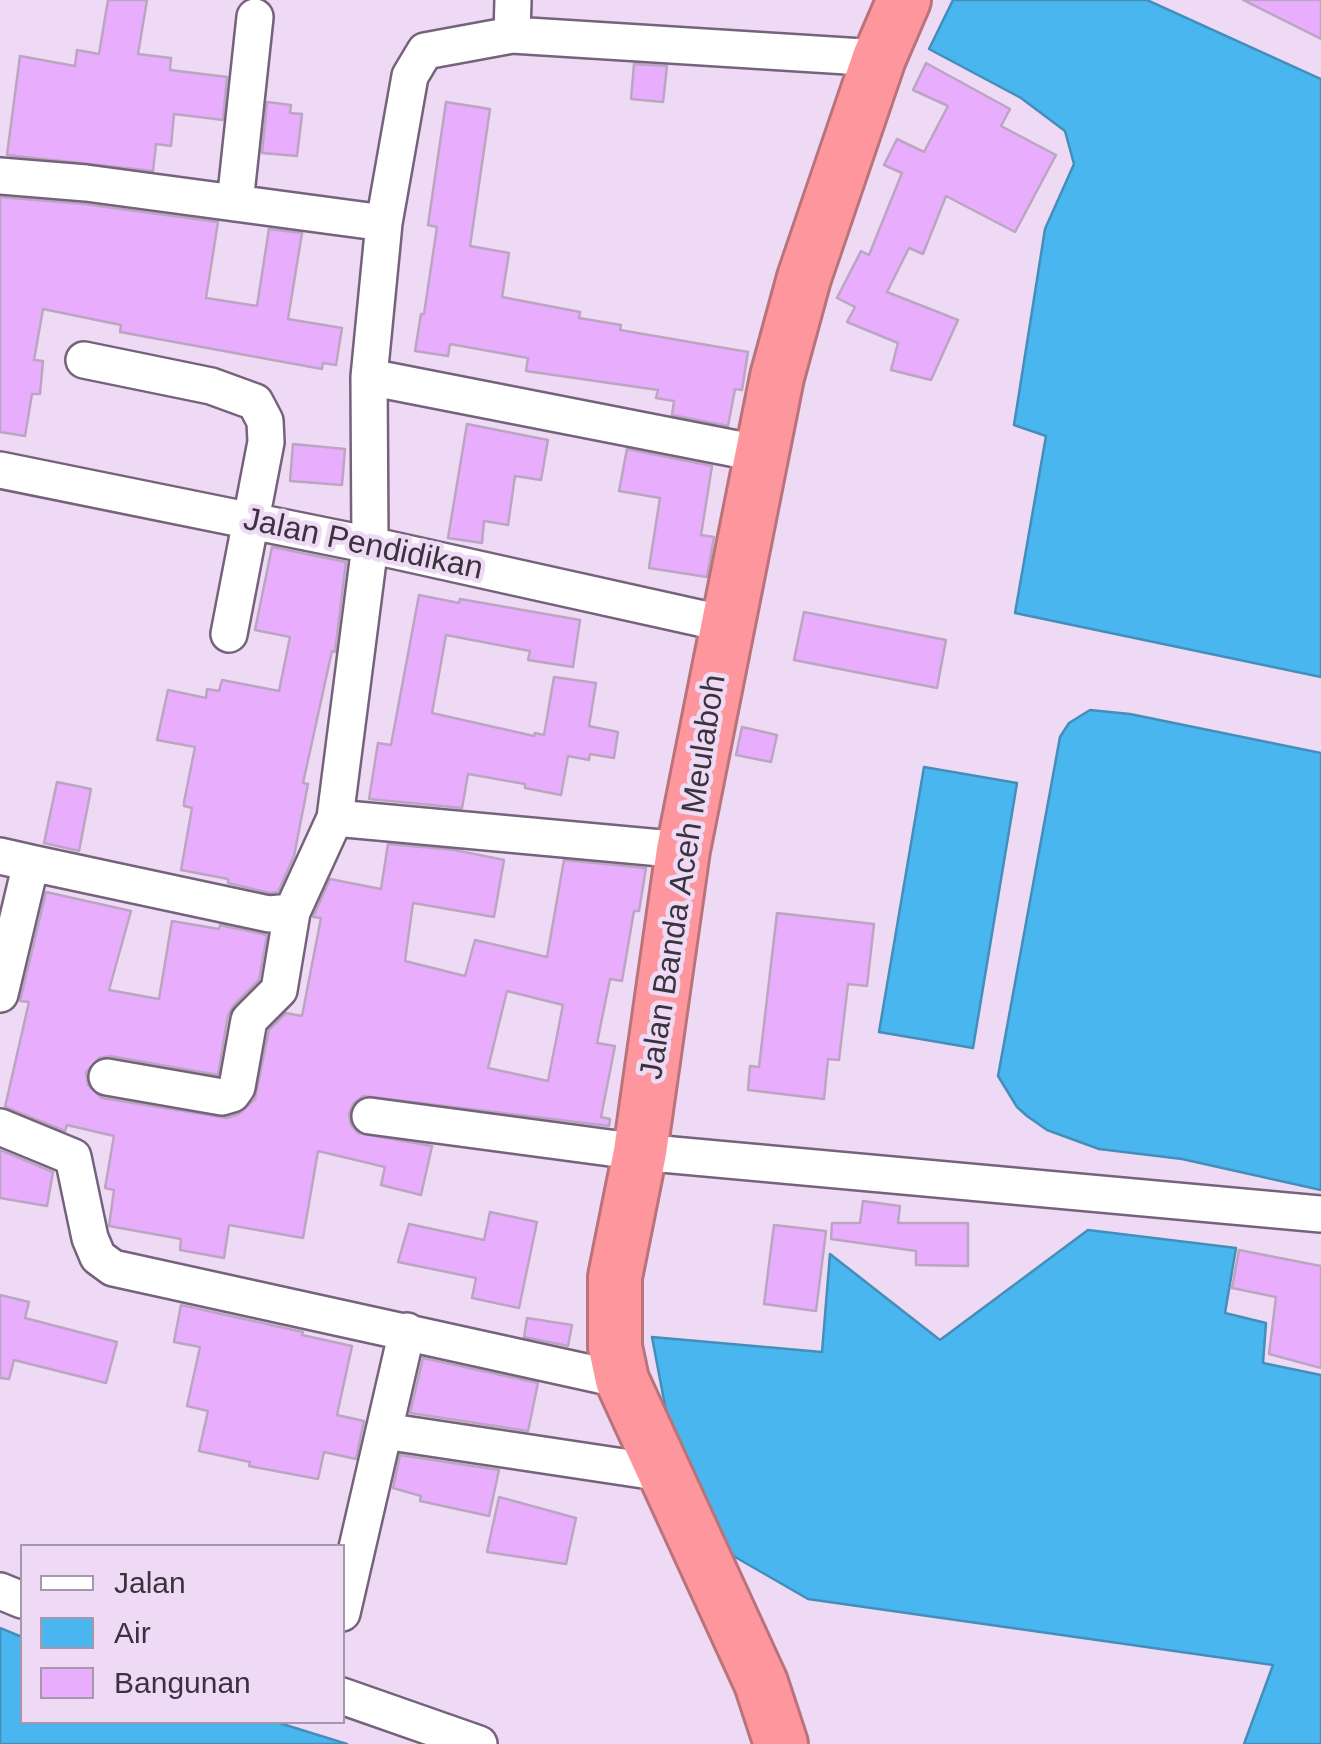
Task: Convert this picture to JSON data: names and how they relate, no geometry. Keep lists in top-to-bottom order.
{
  "streets": {
    "highway": ["Jalan Banda Aceh Meulaboh"],
    "street": ["Jalan Pendidikan"]
  },
  "crossings": [
    ["Jalan Pendidikan", "Jalan Banda Aceh Meulaboh"]
  ],
  "legend": ["Jalan", "Air", "Bangunan"]
}
